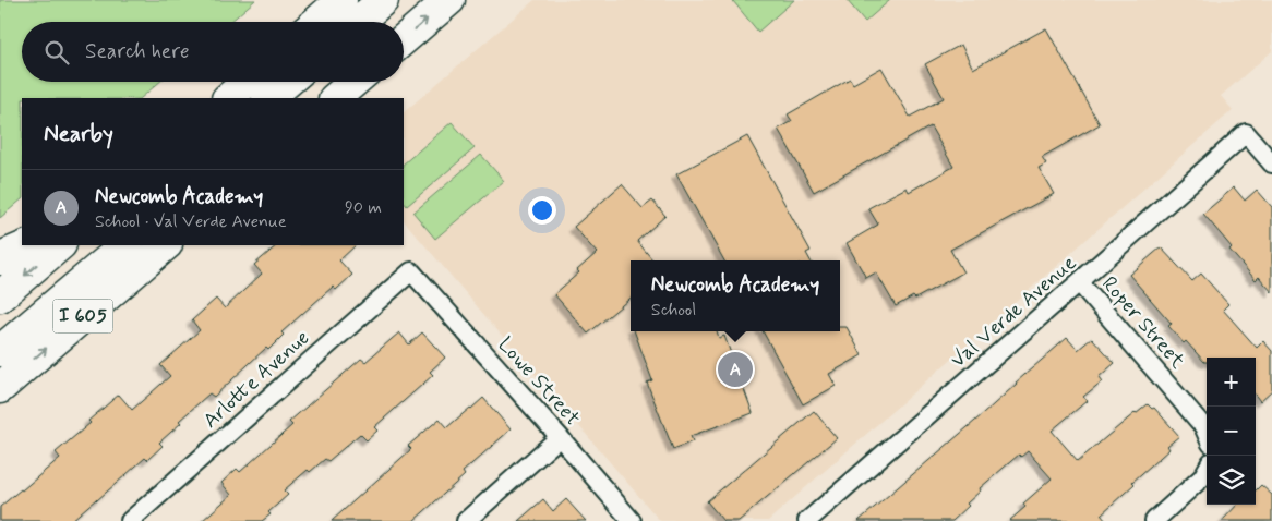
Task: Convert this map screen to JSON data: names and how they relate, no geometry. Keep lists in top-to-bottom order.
{
  "streets": {
    "highway": ["I 605"],
    "street": [
      "Val Verde Avenue",
      "Roper Street",
      "Arlotte Avenue",
      "Lowe Street"
    ]
  },
  "crossings": [
    ["Val Verde Avenue", "Roper Street"],
    ["Arlotte Avenue", "Lowe Street"]
  ],
  "page": {
    "search": "Search here",
    "heading": "Nearby",
    "list": [
      {
        "mark": "A",
        "name": "Newcomb Academy",
        "note": "School · Val Verde Avenue",
        "value": "90 m"
      }
    ],
    "popup": ["Newcomb Academy", "School"],
    "pins": "A",
    "map_buttons": ["+", "−"]
  }
}
